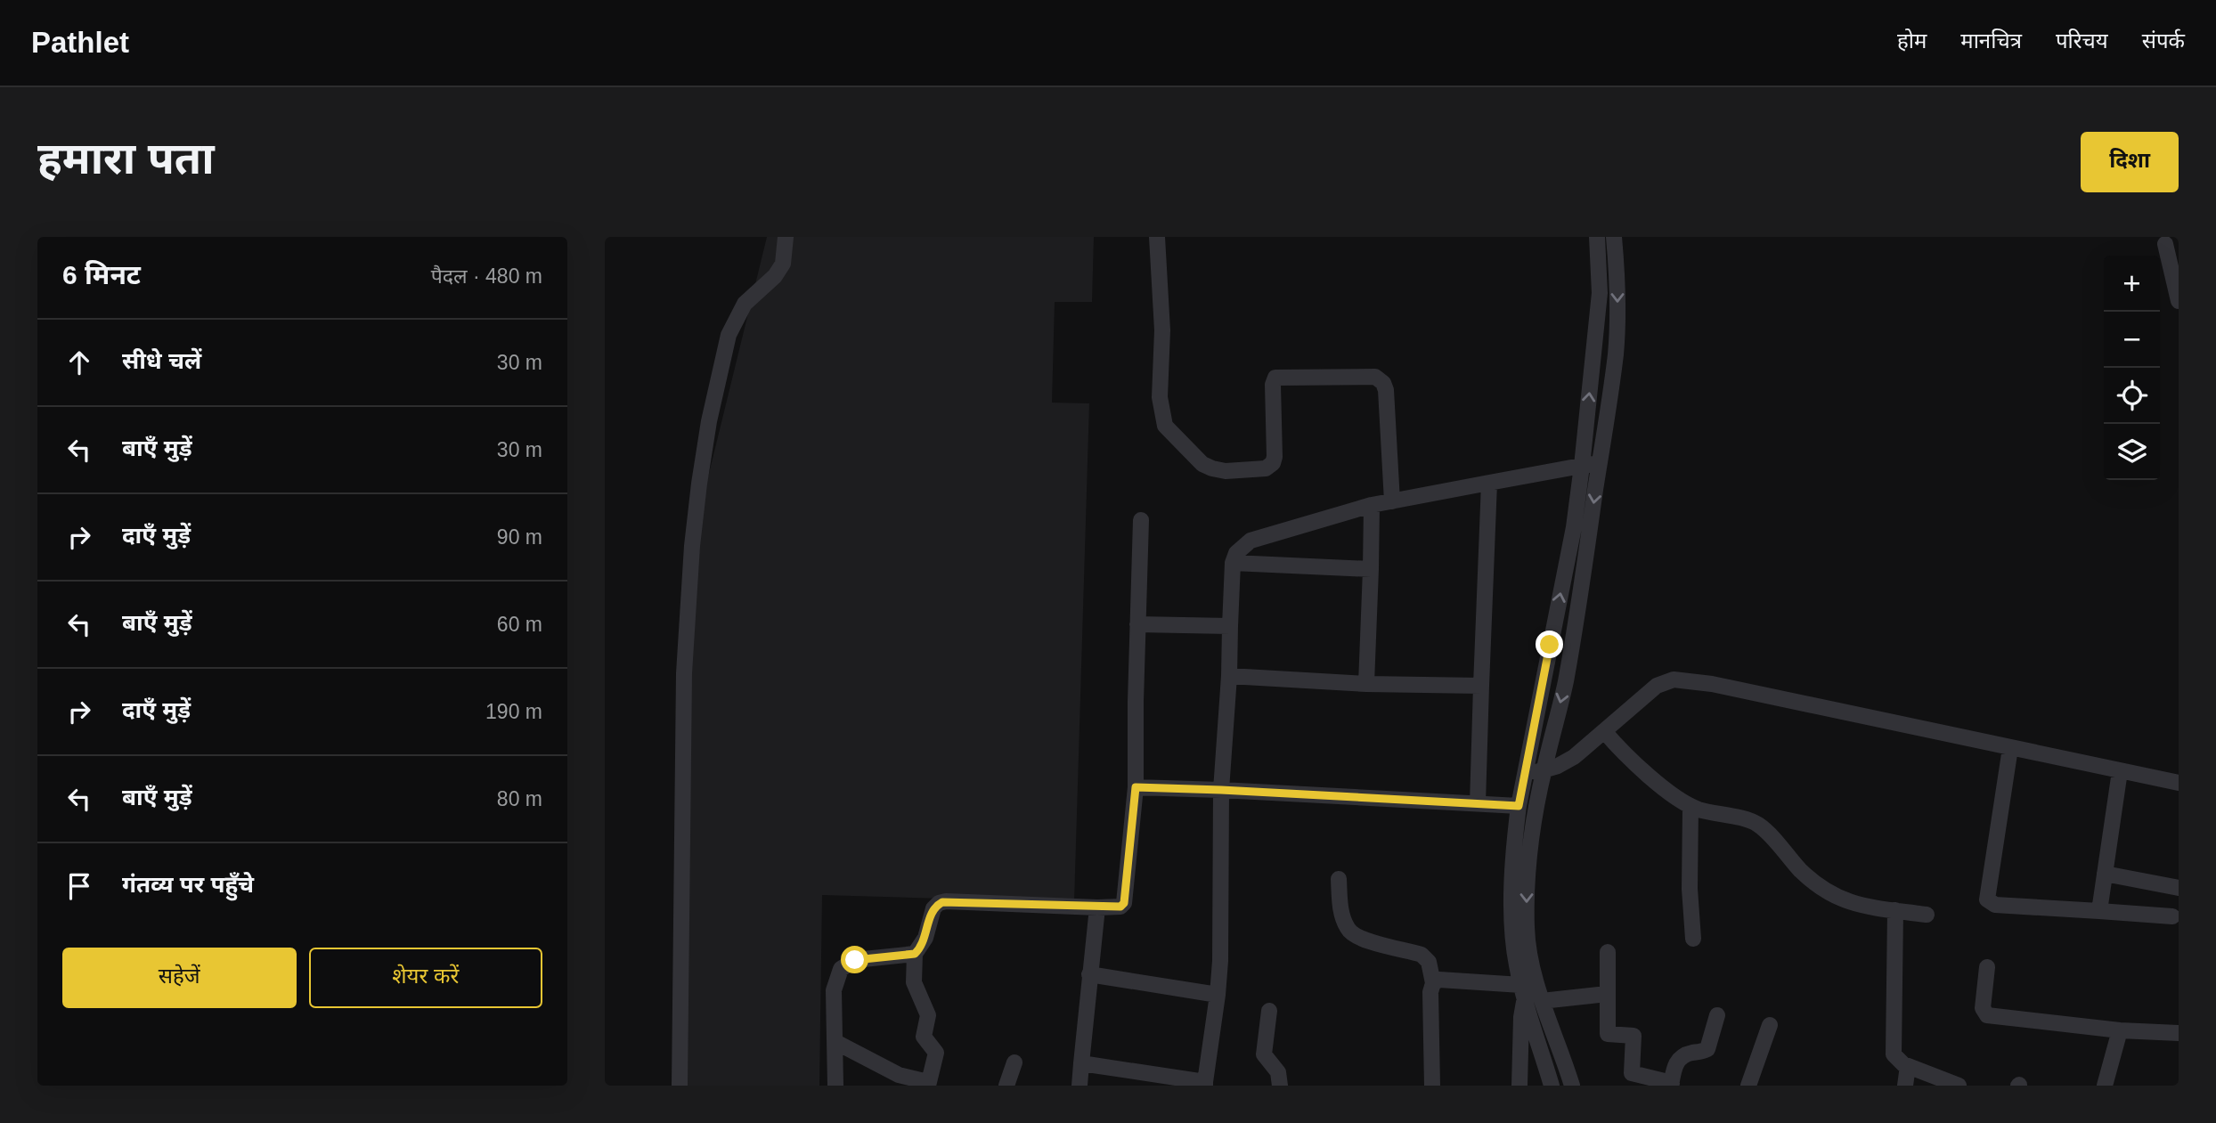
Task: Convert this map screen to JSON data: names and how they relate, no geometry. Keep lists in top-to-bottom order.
{
  "page": {
    "header": "Pathlet",
    "nav": [
      "होम",
      "मानचित्र",
      "परिचय",
      "संपर्क"
    ],
    "buttons": [
      "दिशा",
      ["सहेजें", "शेयर करें"]
    ],
    "title": "हमारा पता",
    "heading": ["6 मिनट", "पैदल · 480 m"],
    "map_buttons": ["+", "−"],
    "list": [
      ["सीधे चलें", "30 m"],
      ["बाएँ मुड़ें", "30 m"],
      ["दाएँ मुड़ें", "90 m"],
      ["बाएँ मुड़ें", "60 m"],
      ["दाएँ मुड़ें", "190 m"],
      ["बाएँ मुड़ें", "80 m"],
      "गंतव्य पर पहुँचे"
    ]
  }
}
